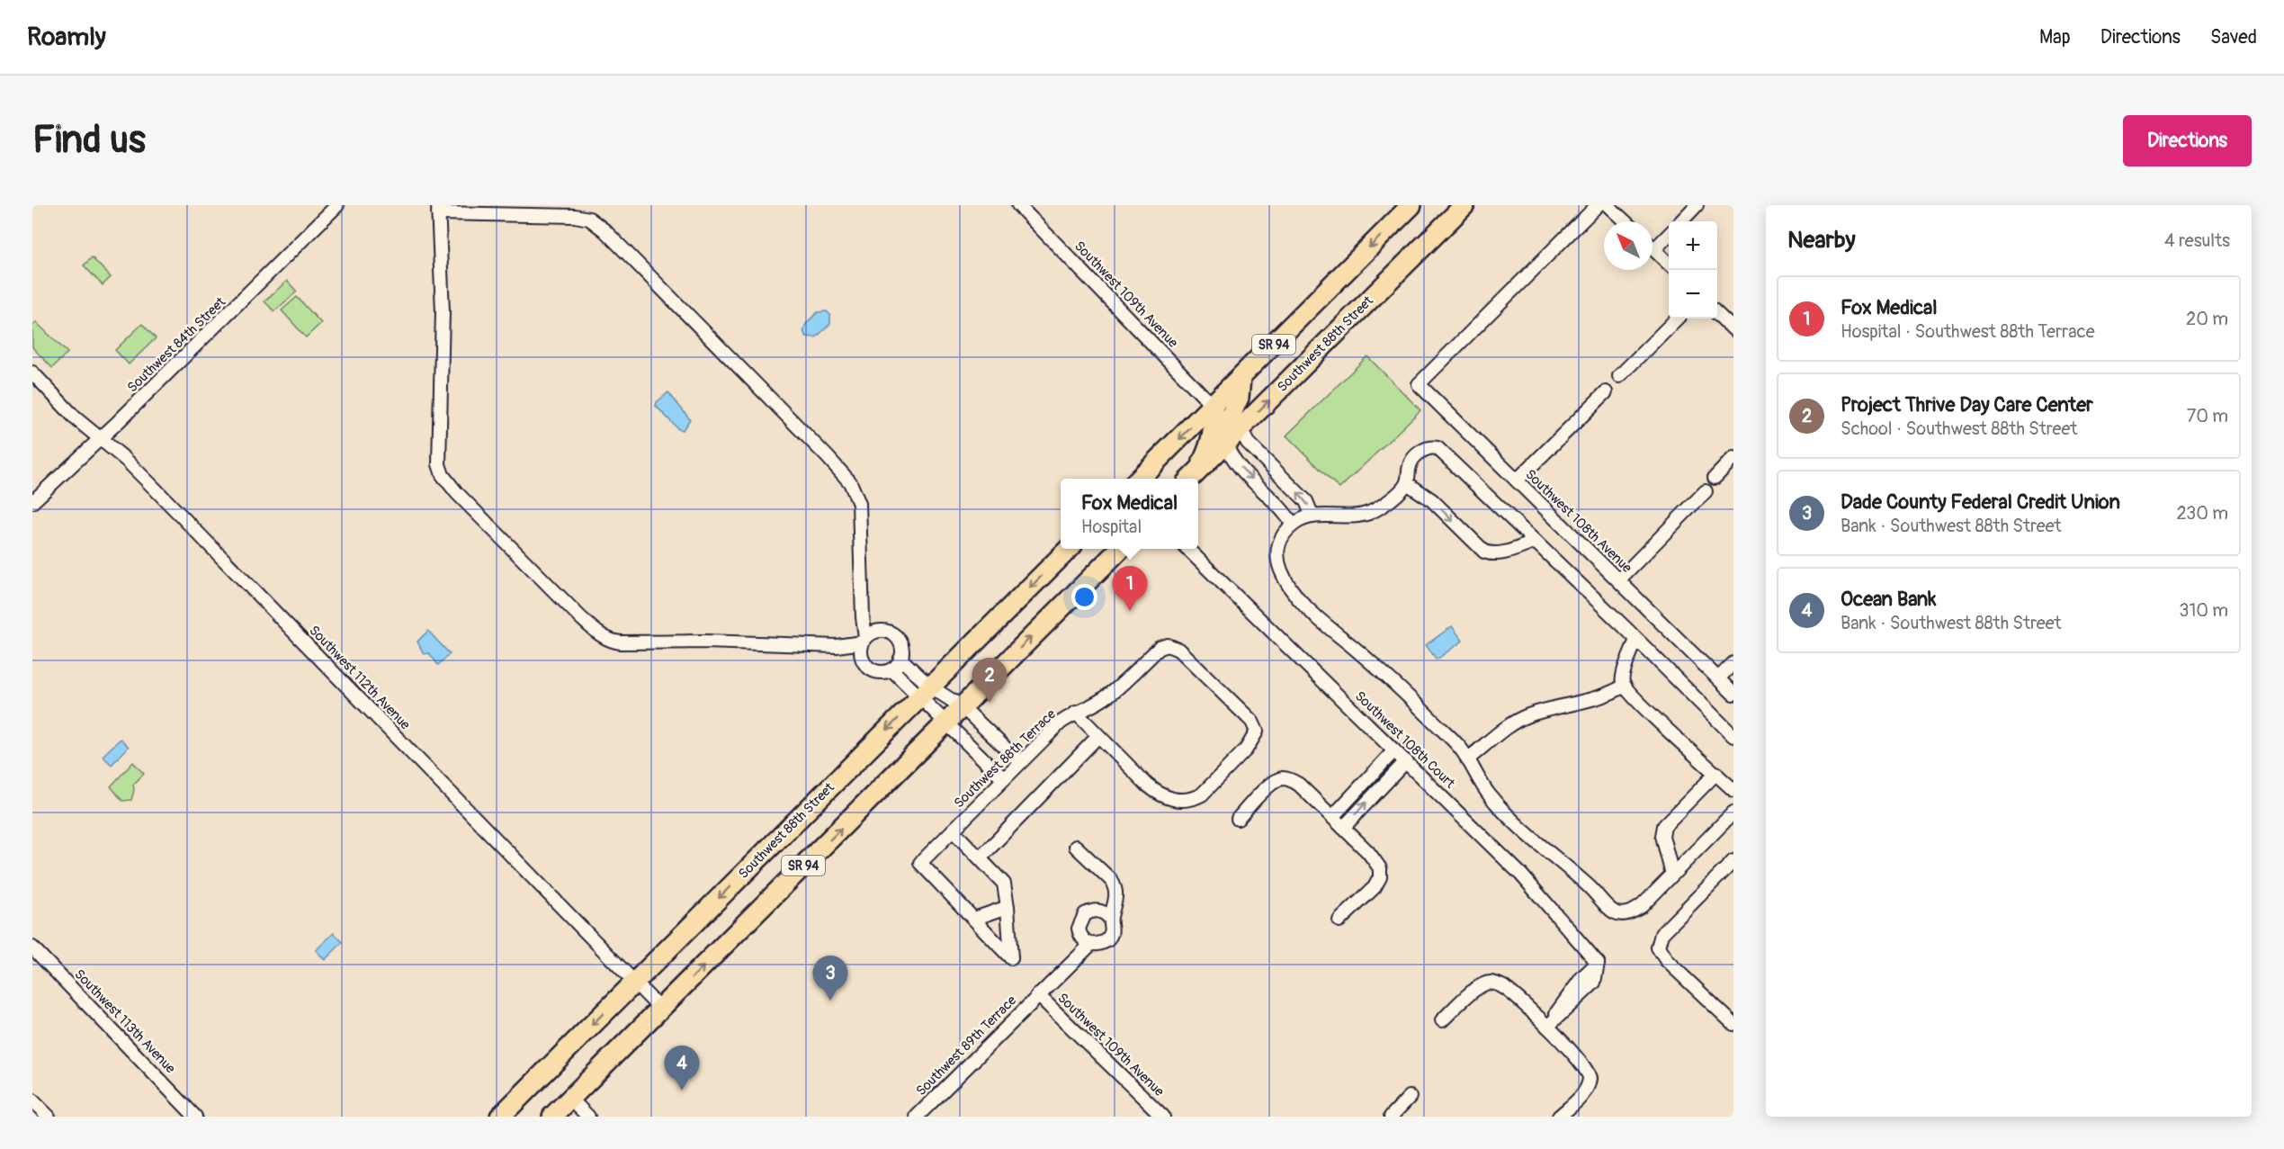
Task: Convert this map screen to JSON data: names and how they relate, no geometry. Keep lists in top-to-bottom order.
{
  "streets": {
    "main road": ["Southwest 88th Street", "SR 94"],
    "street": [
      "Southwest 109th Avenue",
      "Southwest 84th Street",
      "Southwest 108th Avenue",
      "Southwest 112th Avenue",
      "Southwest 108th Court",
      "Southwest 88th Terrace",
      "Southwest 113th Avenue",
      "Southwest 89th Terrace"
    ]
  },
  "crossings": [
    ["Southwest 109th Avenue", "SR 94"],
    ["Southwest 109th Avenue", "Southwest 89th Terrace"],
    ["Southwest 88th Street", "Southwest 112th Avenue"],
    ["Southwest 84th Street", "Southwest 112th Avenue"],
    ["SR 94", "Southwest 112th Avenue"]
  ],
  "north": "top left",
  "page": {
    "header": "Roamly",
    "nav": ["Map", "Directions", "Saved"],
    "buttons": "Directions",
    "title": "Find us",
    "heading": ["Nearby", "4 results"],
    "map_buttons": ["+", "−"],
    "list": [
      {
        "mark": "1",
        "name": "Fox Medical",
        "note": "Hospital · Southwest 88th Terrace",
        "value": "20 m"
      },
      {
        "mark": "2",
        "name": "Project Thrive Day Care Center",
        "note": "School · Southwest 88th Street",
        "value": "70 m"
      },
      {
        "mark": "3",
        "name": "Dade County Federal Credit Union",
        "note": "Bank · Southwest 88th Street",
        "value": "230 m"
      },
      {
        "mark": "4",
        "name": "Ocean Bank",
        "note": "Bank · Southwest 88th Street",
        "value": "310 m"
      }
    ],
    "popup": ["Fox Medical", "Hospital"],
    "pins": [
      "1",
      "2",
      "3",
      "4"
    ]
  }
}
